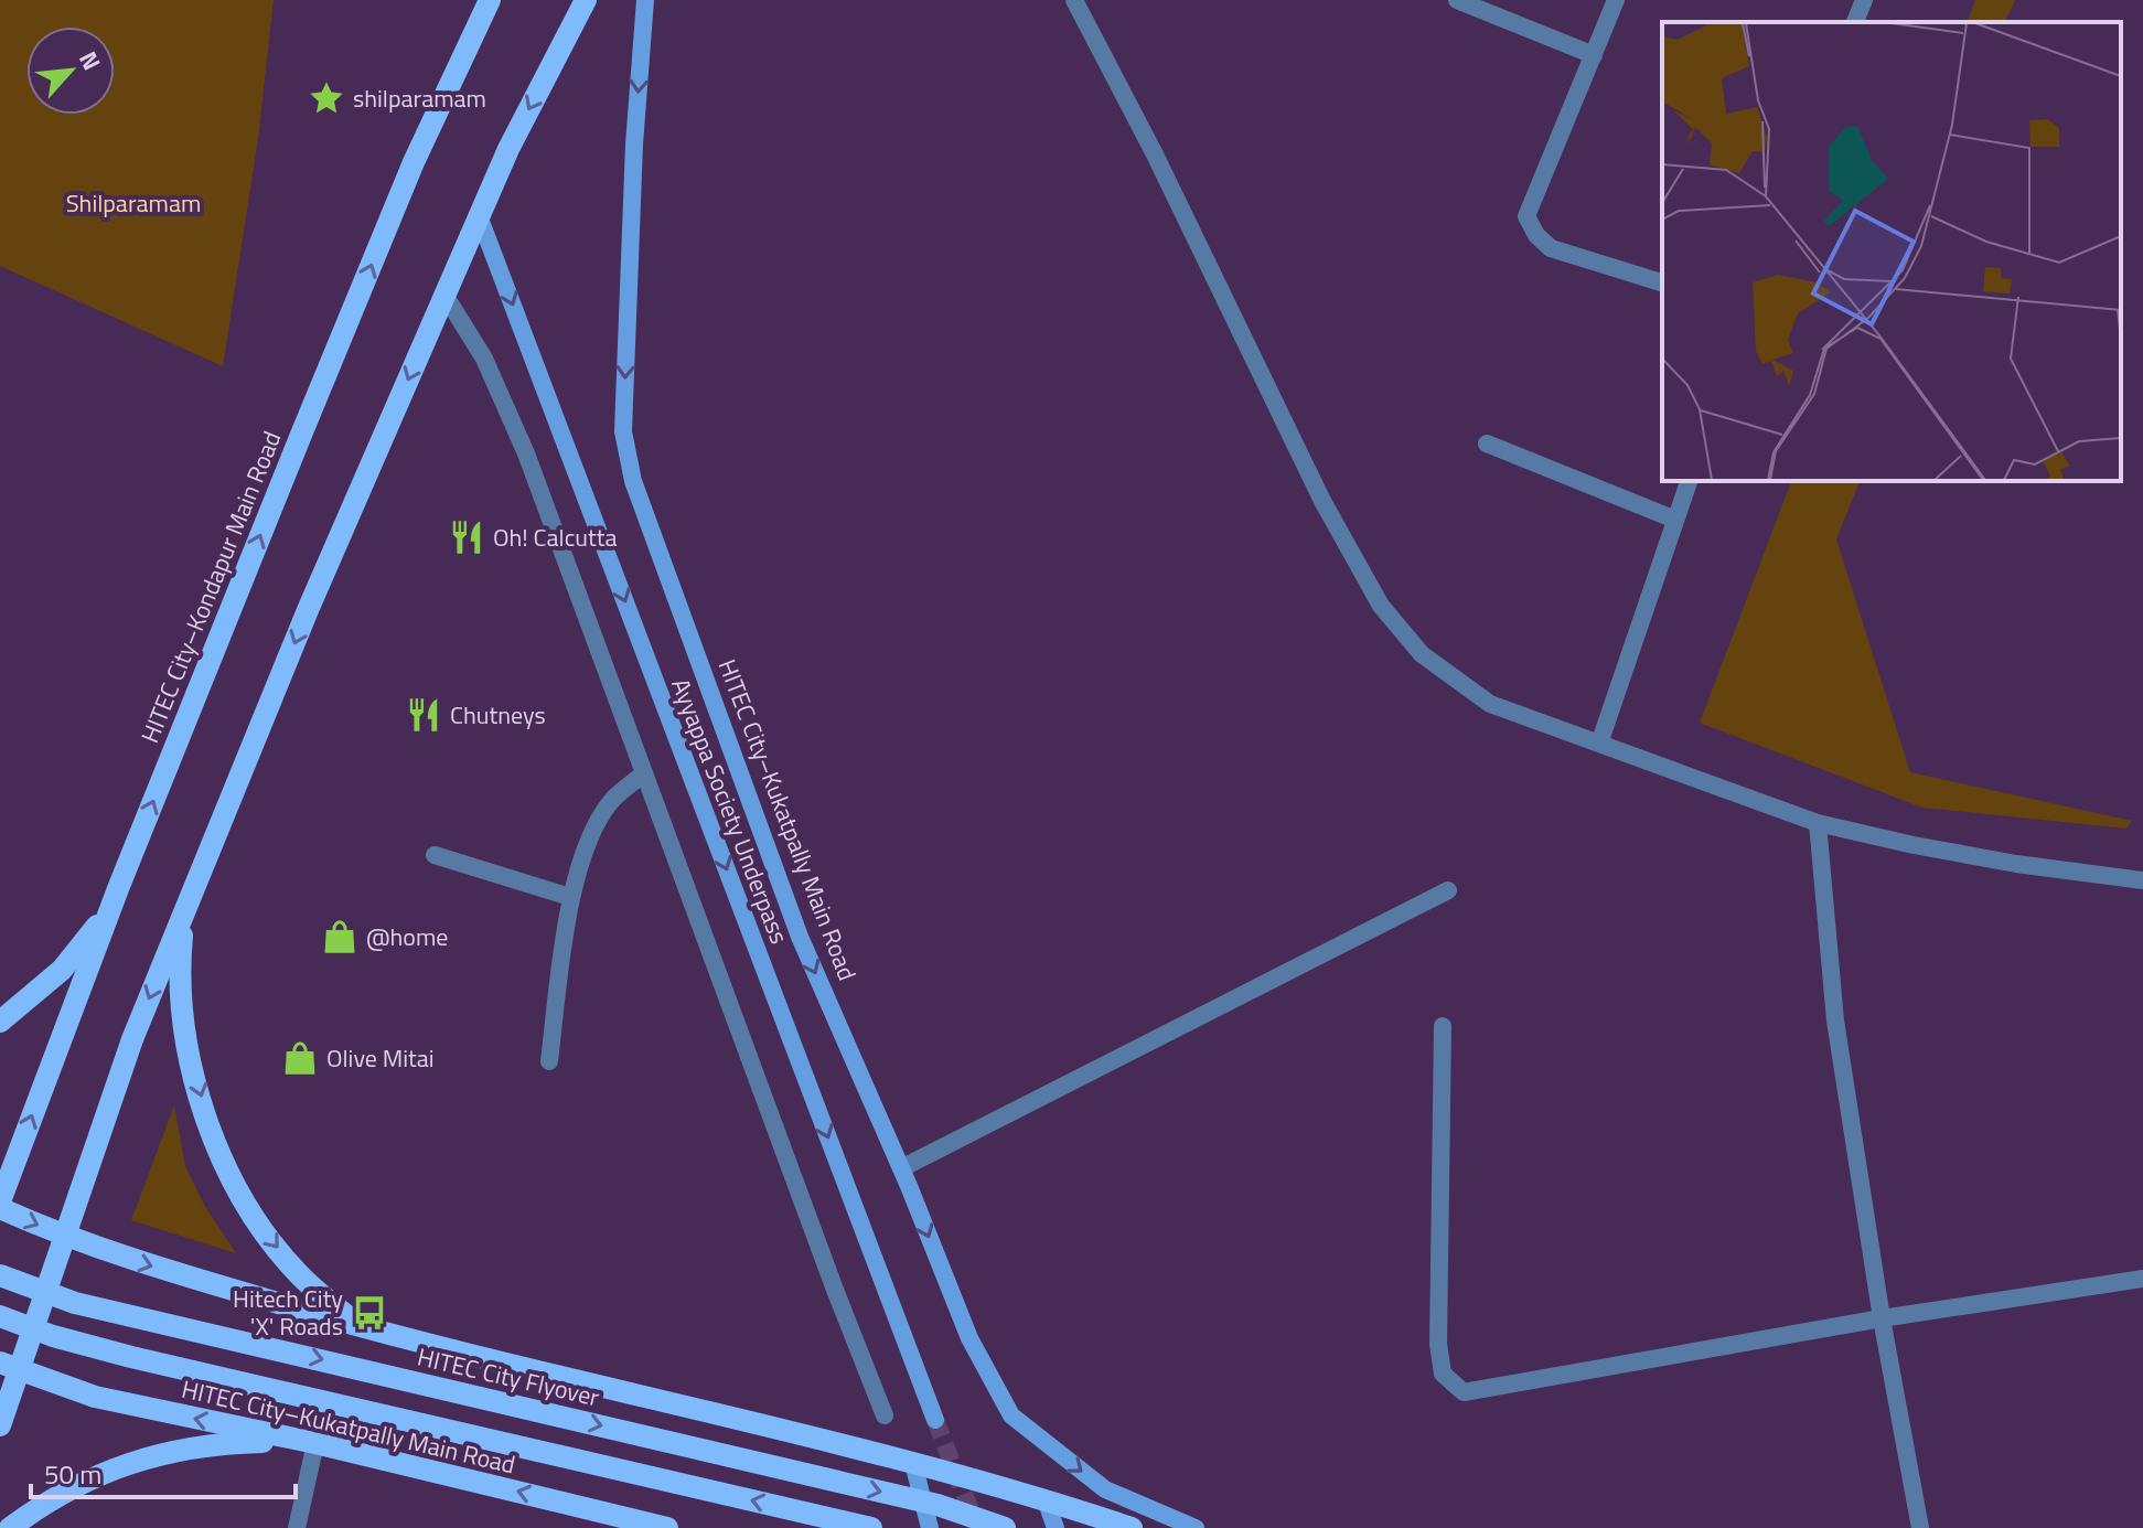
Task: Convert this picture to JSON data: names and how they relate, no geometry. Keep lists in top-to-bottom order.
{
  "streets": {
    "main road": [
      "HITEC City–Kondapur Main Road",
      "Ayyappa Society Underpass",
      "HITEC City–Kukatpally Main Road",
      "HITEC City Flyover"
    ]
  },
  "one_way": ["Ayyappa Society Underpass"],
  "parks": ["Shilparamam"],
  "places": {
    "place": ["shilparamam"],
    "restaurant": ["Oh! Calcutta", "Chutneys"],
    "shop": ["@home", "Olive Mitai"],
    "bus stop": ["Hitech City 'X' Roads"]
  },
  "scale_bar": "50 m",
  "north": "top right"
}
